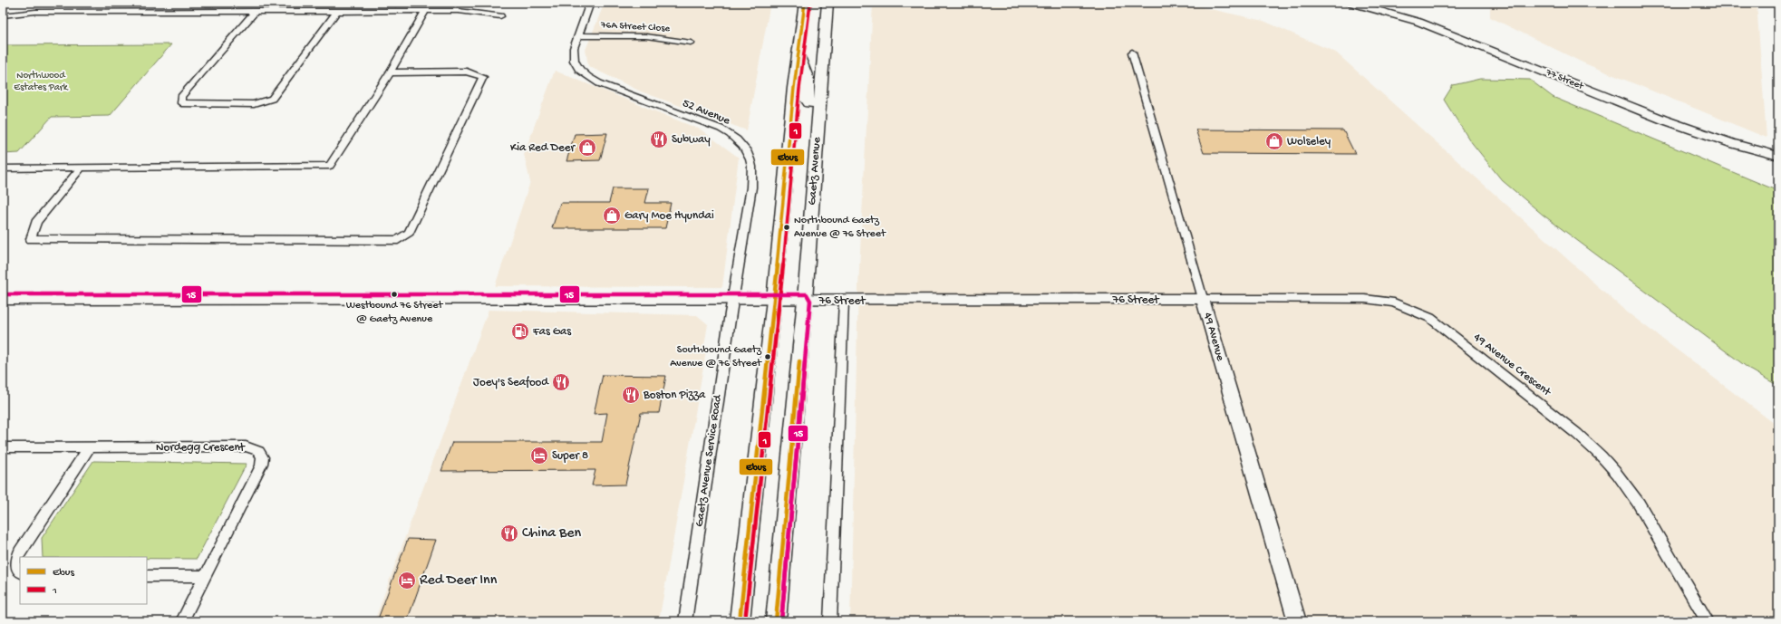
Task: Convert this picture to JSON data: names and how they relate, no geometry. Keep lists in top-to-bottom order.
{
  "streets": {
    "main road": ["Gaetz Avenue"],
    "street": [
      "76A Street Close",
      "77 Street",
      "52 Avenue",
      "76 Street",
      "49 Avenue",
      "49 Avenue Crescent",
      "Nordegg Crescent",
      "Gaetz Avenue Service Road"
    ]
  },
  "crossings": [
    ["76A Street Close", "52 Avenue"],
    ["52 Avenue", "76 Street"],
    ["52 Avenue", "Gaetz Avenue Service Road"],
    ["Gaetz Avenue", "76 Street"],
    ["76 Street", "49 Avenue"],
    ["76 Street", "49 Avenue Crescent"],
    ["76 Street", "Gaetz Avenue Service Road"],
    ["49 Avenue", "49 Avenue Crescent"]
  ],
  "parks": ["Northwood Estates Park"],
  "places": {
    "restaurant": [
      "Subway",
      "Joey's Seafood",
      "Boston Pizza",
      "China Ben"
    ],
    "shop": ["Wolseley", "Kia Red Deer", "Gary Moe Hyundai"],
    "other": ["Northbound Gaetz Avenue @ 76 Street", "Westbound 76 Street @ Gaetz Avenue", "Southbound Gaetz Avenue @ 76 Street"],
    "fuel station": ["Fas Gas"],
    "hotel": ["Super 8", "Red Deer Inn"]
  },
  "lines": ["transit line Ebus", "transit line 1", "transit line 15"],
  "legend": ["Ebus", "1"]
}
